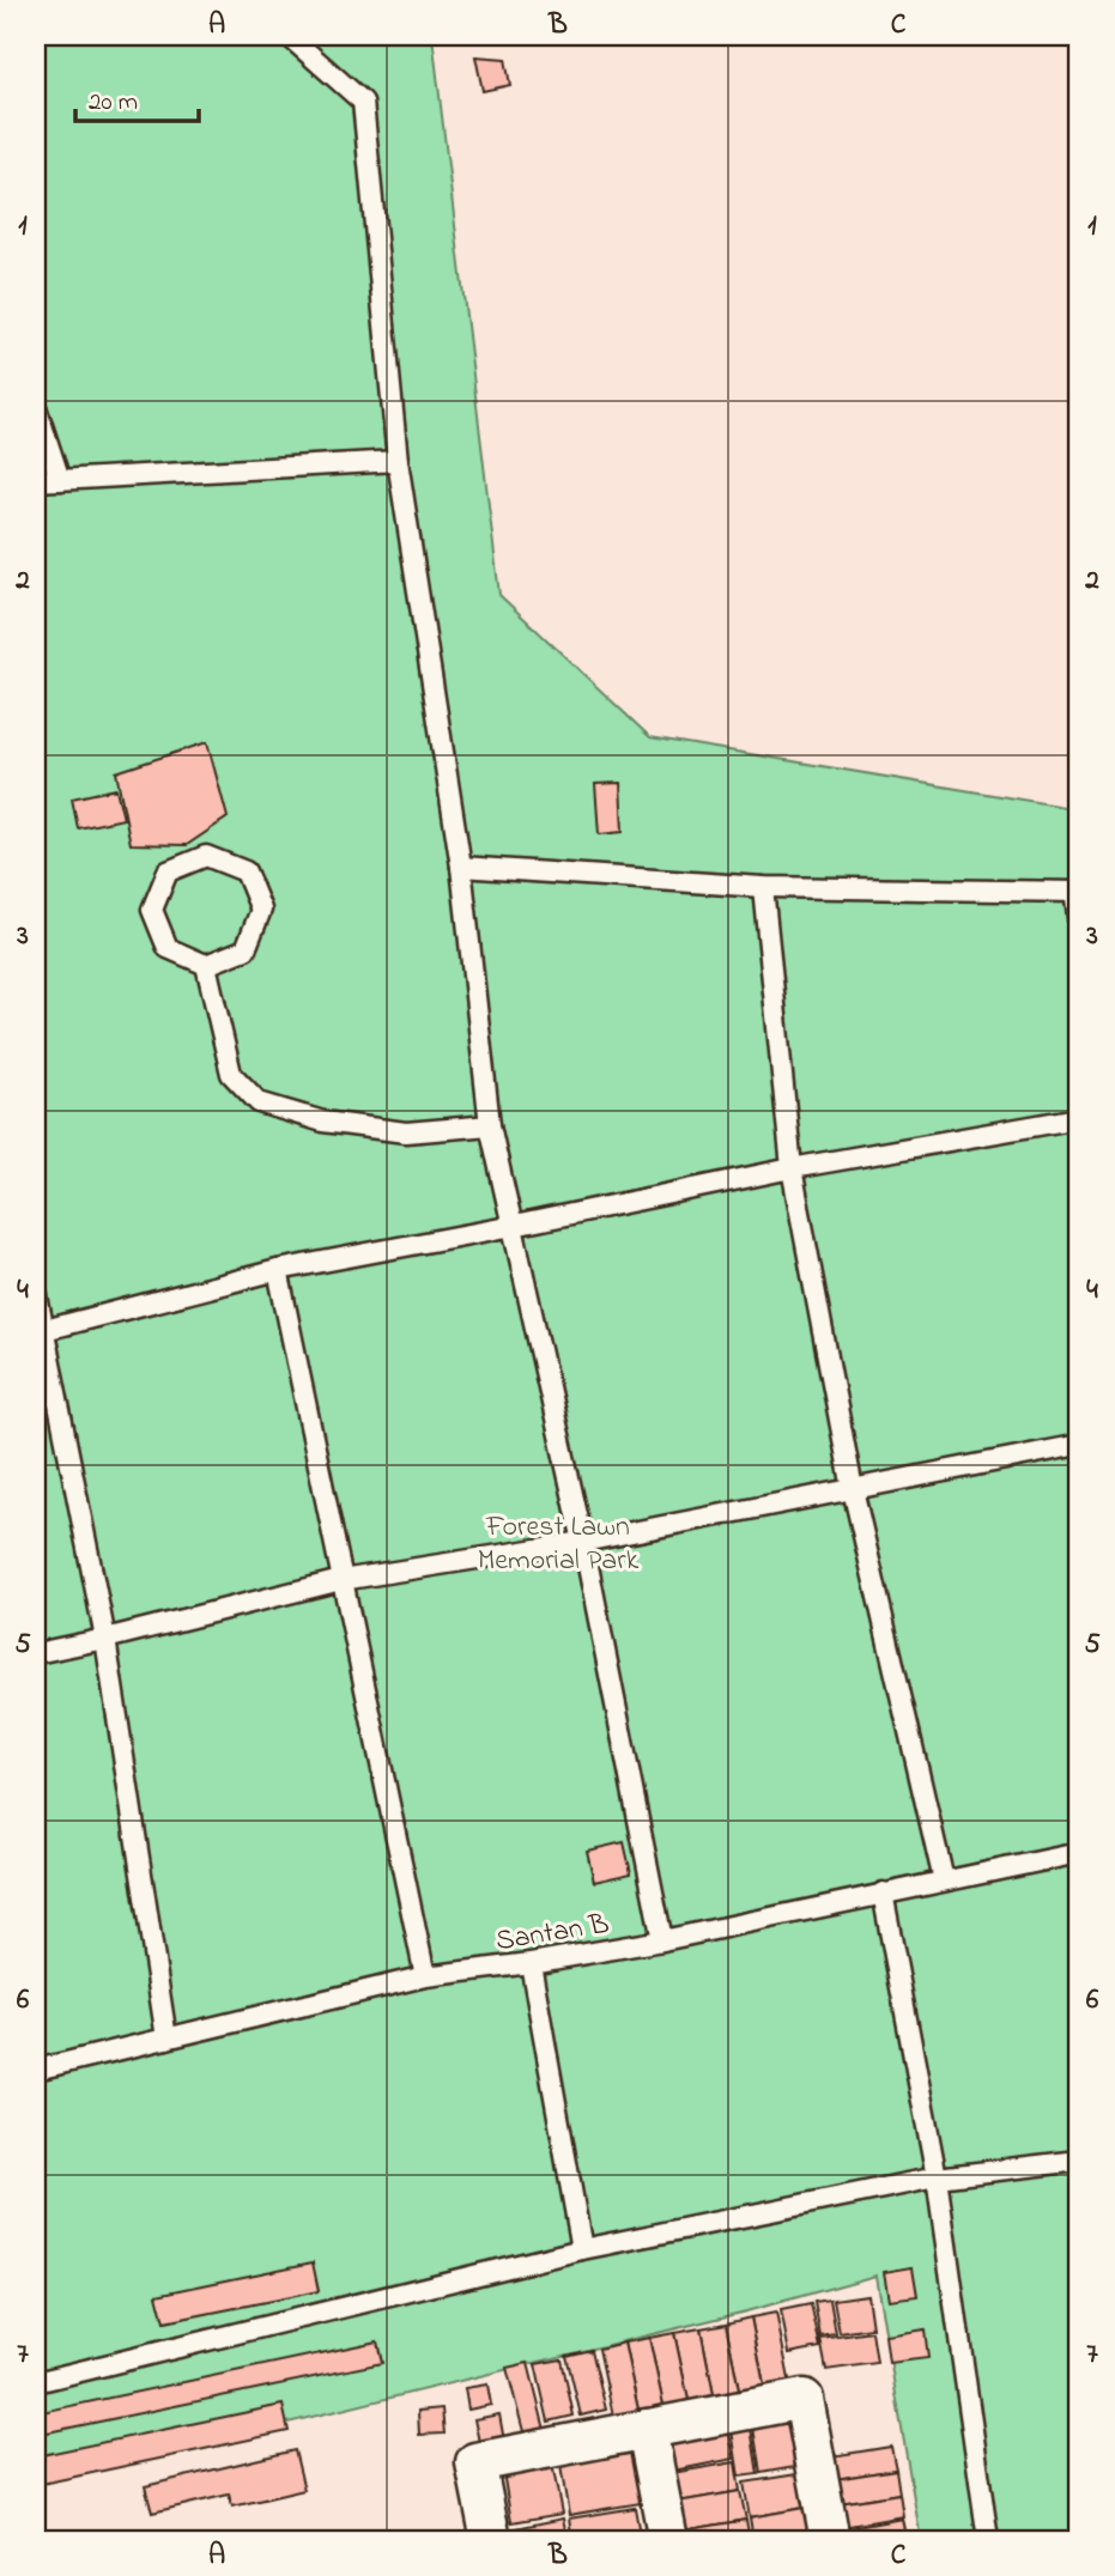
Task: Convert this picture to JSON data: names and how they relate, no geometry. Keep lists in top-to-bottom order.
{
  "streets": {
    "lane": ["Santan B"]
  },
  "parks": ["Forest Lawn Memorial Park"],
  "scale_bar": "20 m",
  "grid": {
    "columns": ["A", "B", "C"],
    "rows": [
      "1",
      "2",
      "3",
      "4",
      "5",
      "6",
      "7"
    ]
  }
}
